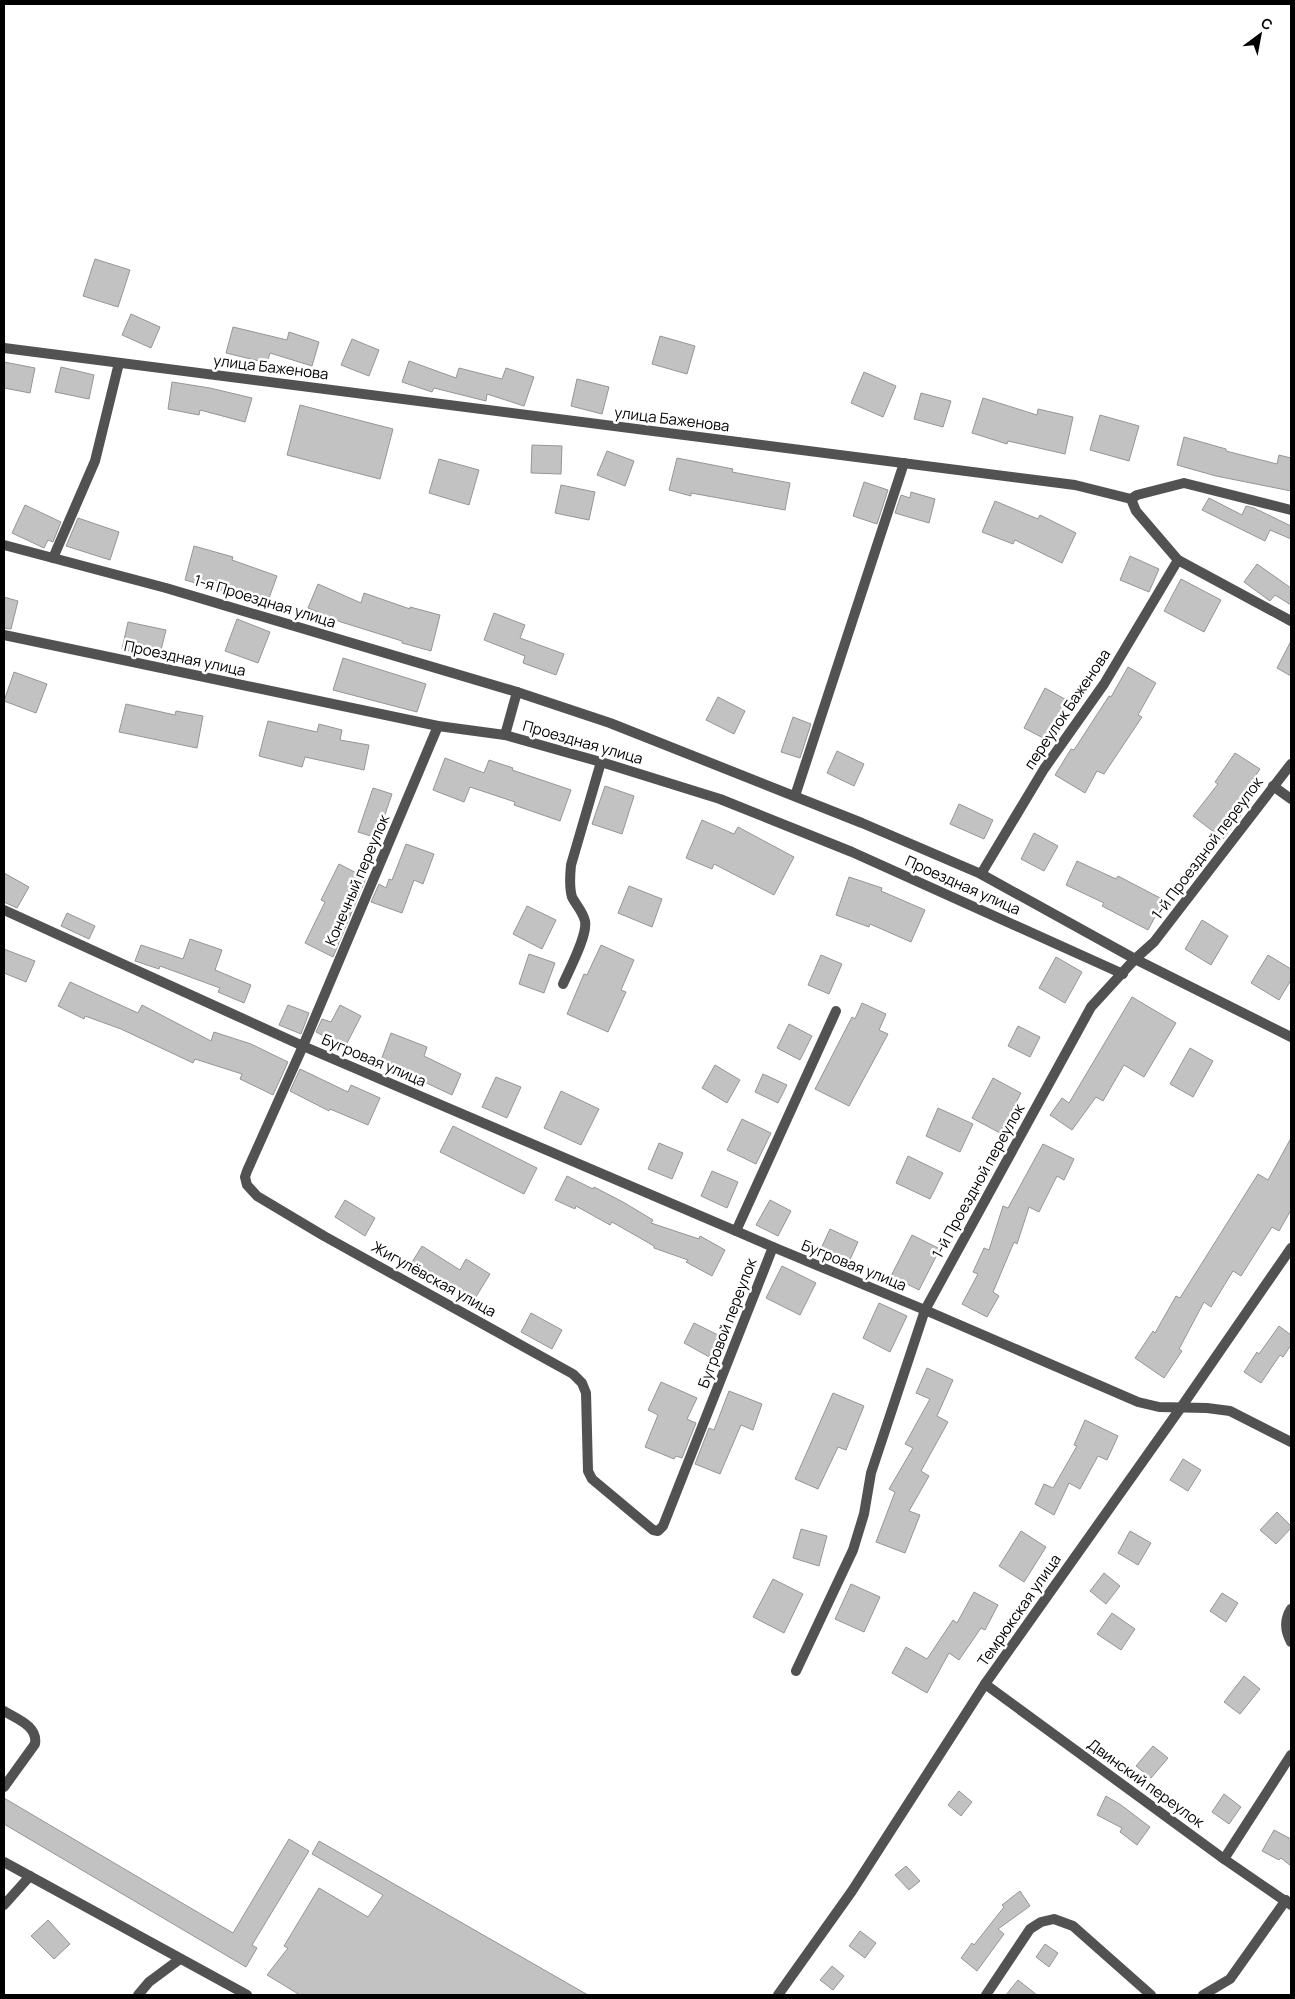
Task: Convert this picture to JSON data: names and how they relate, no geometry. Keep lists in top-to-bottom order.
{
  "streets": {
    "street": [
      "улица Баженова",
      "1-я Проездная улица",
      "Проездная улица",
      "переулок Баженова",
      "1-й Проездной переулок",
      "Конечный переулок",
      "Бугровая улица",
      "Жигулёвская улица",
      "Бугровой переулок",
      "Темрюкская улица",
      "Двинский переулок"
    ]
  },
  "crossings": [
    ["1-я Проездная улица", "Проездная улица"],
    ["Проездная улица", "переулок Баженова"],
    ["Проездная улица", "1-й Проездной переулок"],
    ["Проездная улица", "Конечный переулок"],
    ["1-й Проездной переулок", "Бугровая улица"],
    ["Конечный переулок", "Бугровая улица"],
    ["Конечный переулок", "Жигулёвская улица"],
    ["Бугровая улица", "Жигулёвская улица"],
    ["Бугровая улица", "Бугровой переулок"],
    ["Бугровая улица", "Темрюкская улица"],
    ["Жигулёвская улица", "Бугровой переулок"],
    ["Темрюкская улица", "Двинский переулок"]
  ],
  "north": "top right"
}
